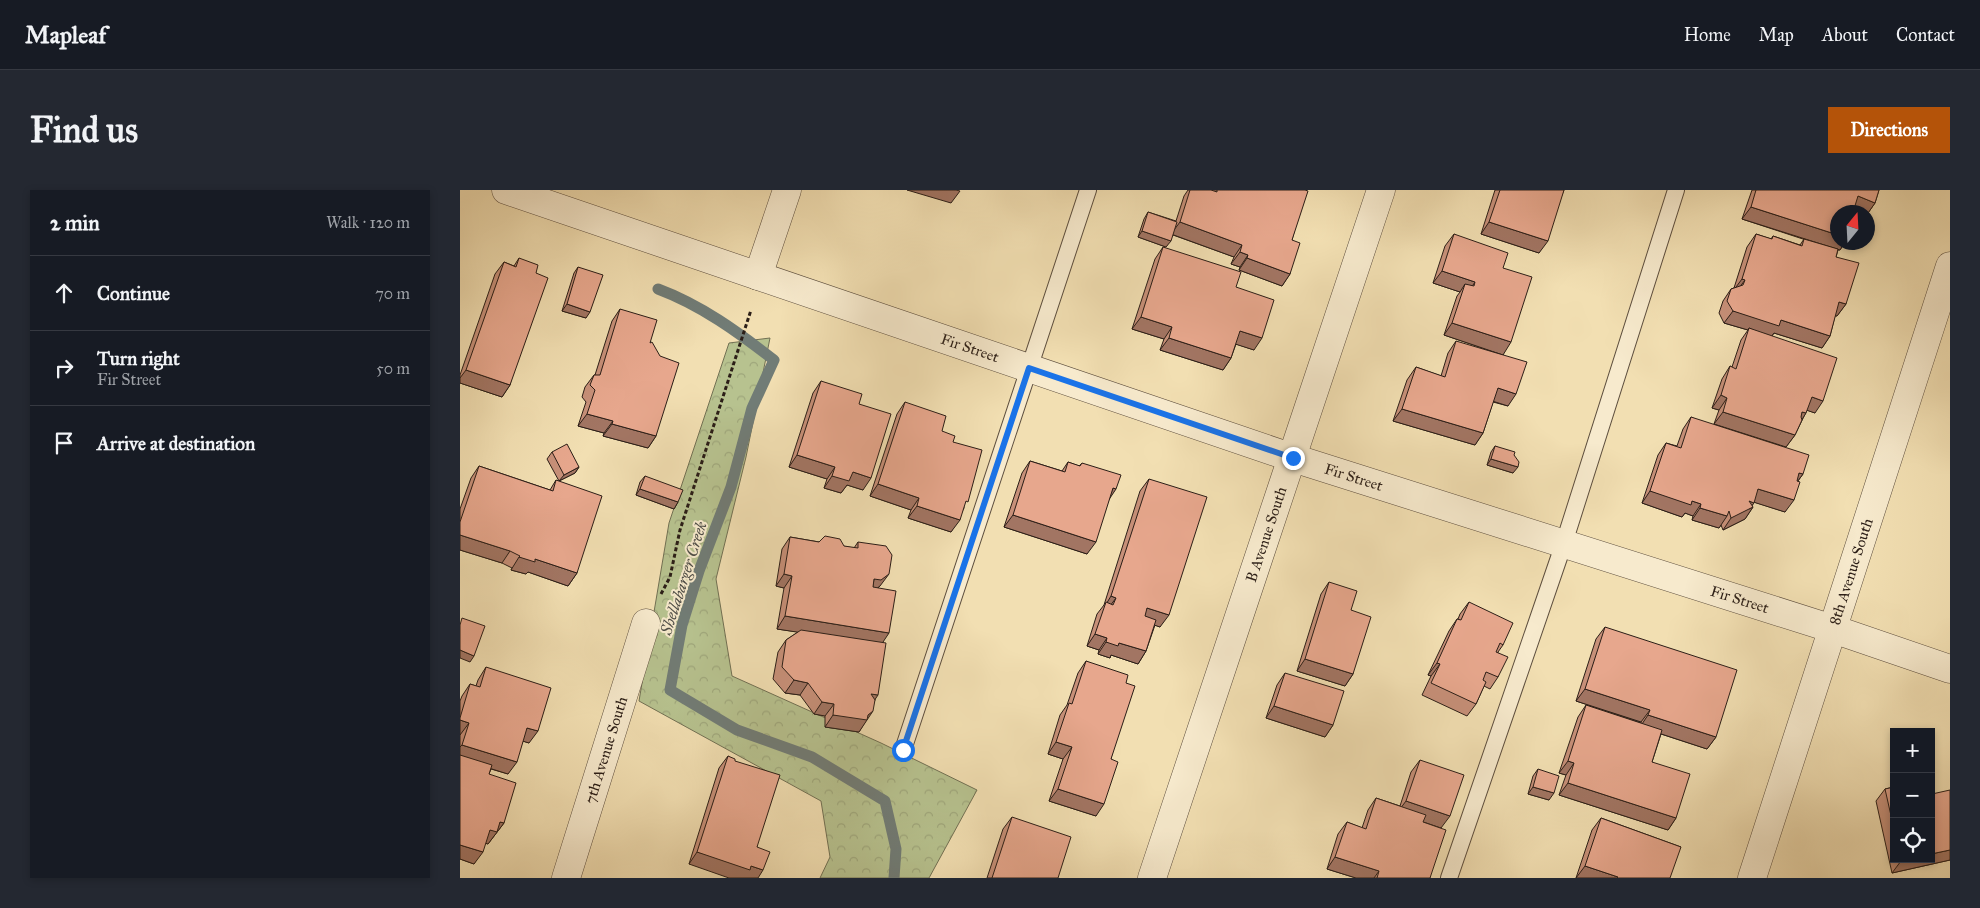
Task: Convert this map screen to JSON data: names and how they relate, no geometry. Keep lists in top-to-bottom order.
{
  "streets": {
    "street": [
      "Fir Street",
      "B Avenue South",
      "8th Avenue South",
      "7th Avenue South"
    ]
  },
  "crossings": [
    ["Fir Street", "B Avenue South"],
    ["Fir Street", "8th Avenue South"]
  ],
  "water": ["Shellabarger Creek"],
  "north": "top",
  "page": {
    "header": "Mapleaf",
    "nav": [
      "Home",
      "Map",
      "About",
      "Contact"
    ],
    "buttons": "Directions",
    "title": "Find us",
    "heading": ["2 min", "Walk · 120 m"],
    "list": [
      ["Continue", "70 m"],
      ["Turn right", "Fir Street", "50 m"],
      "Arrive at destination"
    ],
    "map_buttons": ["+", "−"]
  }
}
